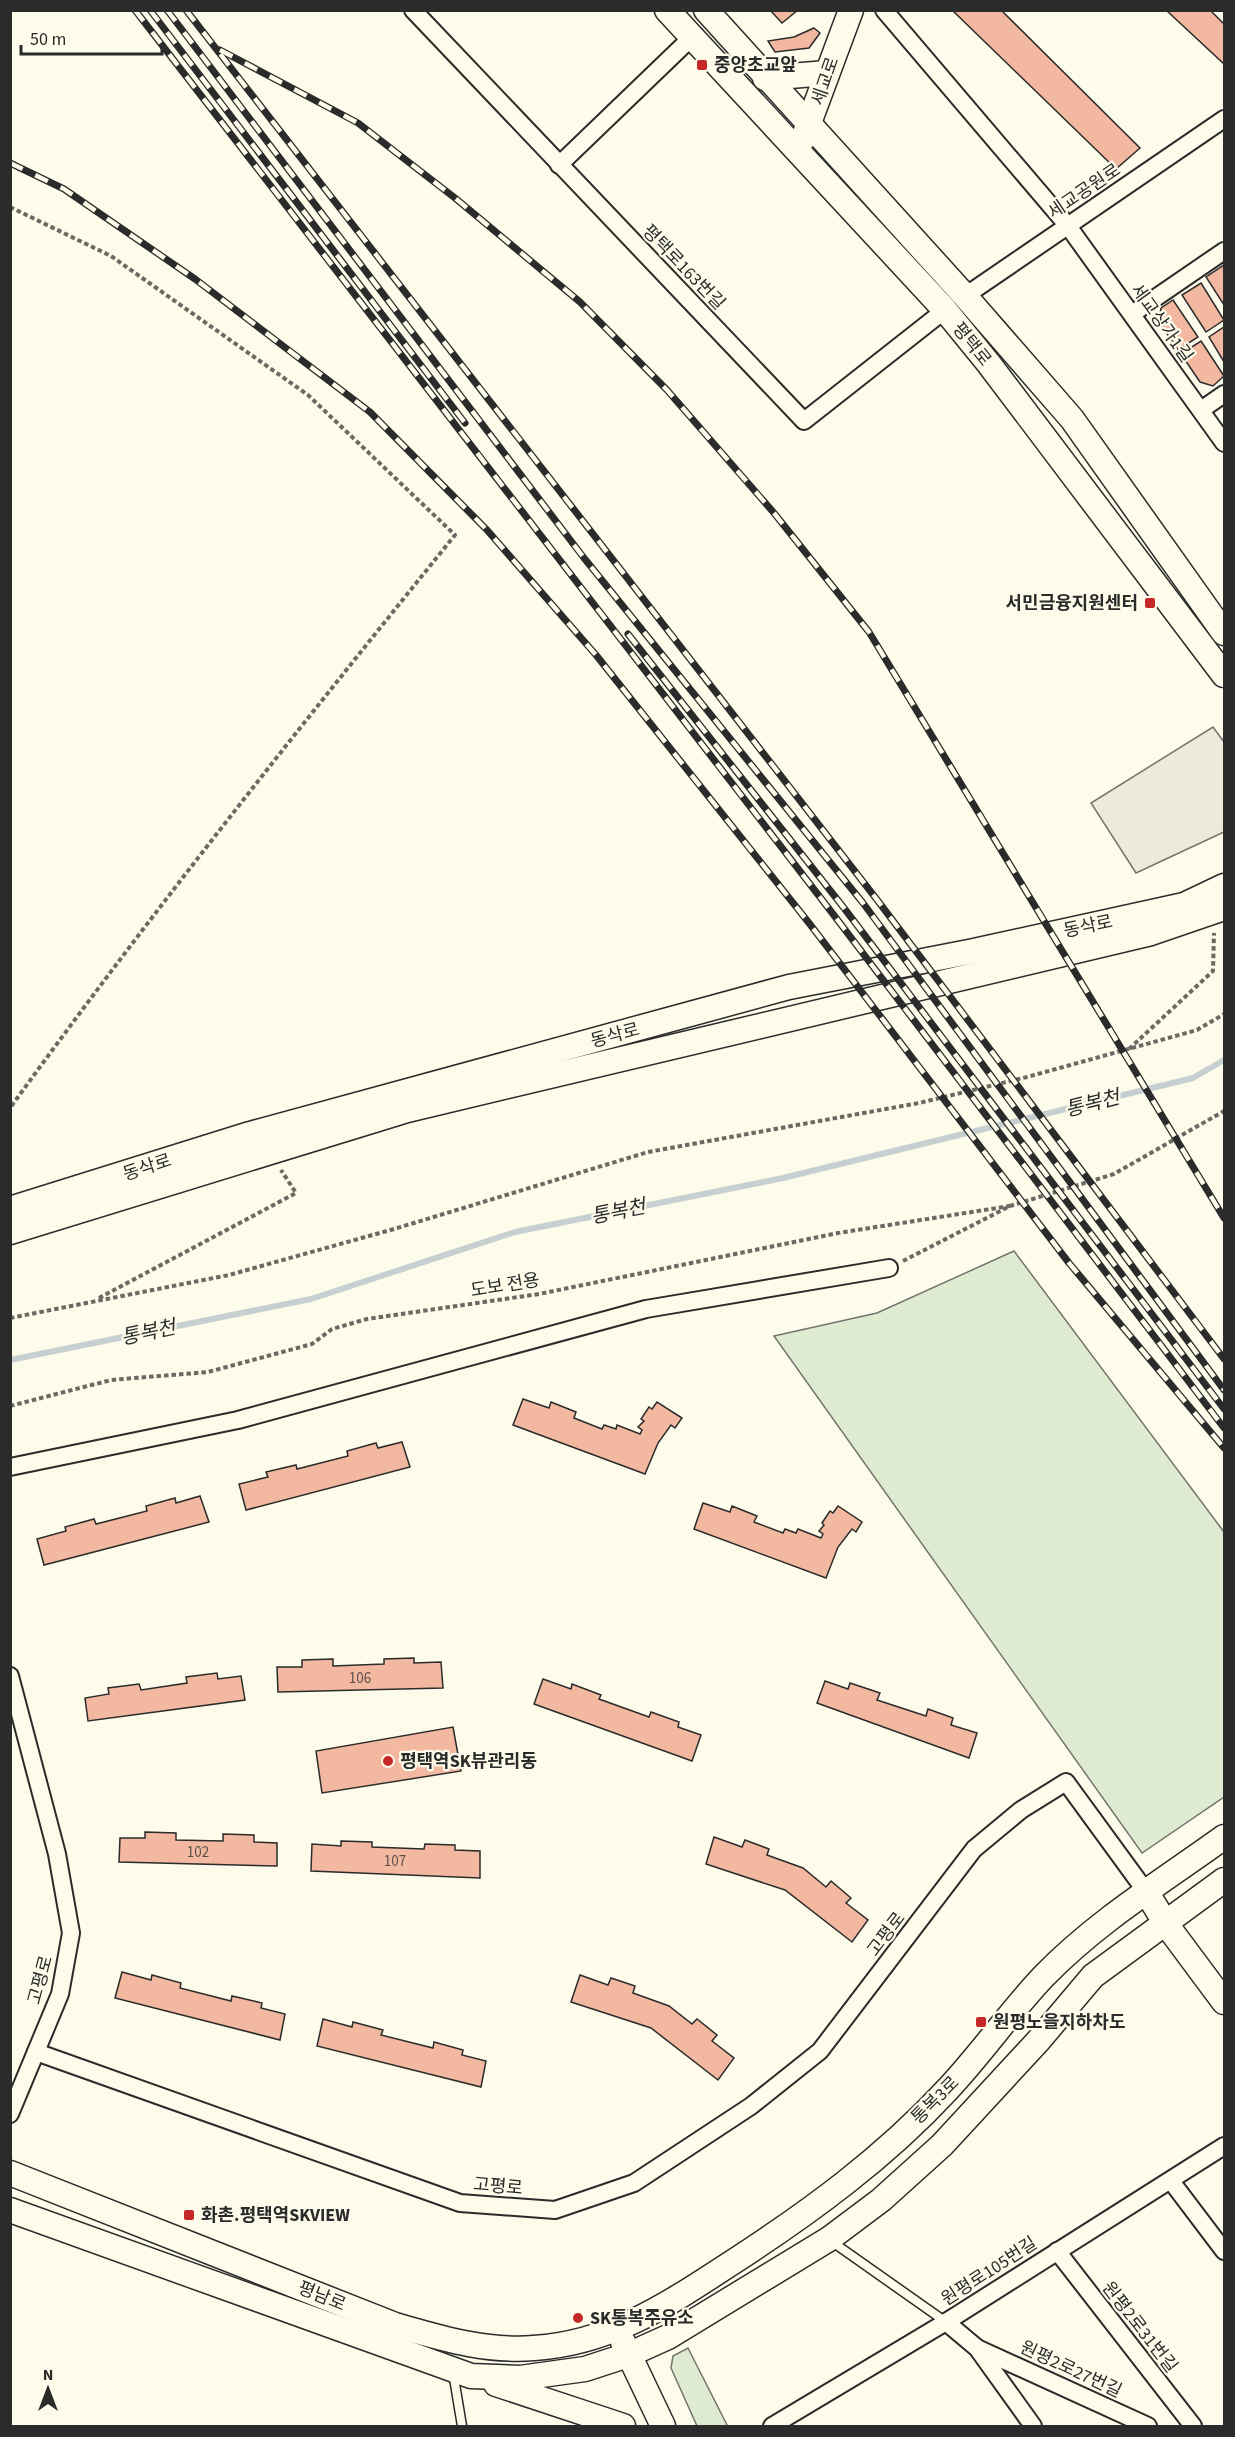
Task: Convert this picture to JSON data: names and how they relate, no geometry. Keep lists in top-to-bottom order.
{
  "streets": {
    "street": [
      "세교로",
      "세교공원로",
      "평택로163번길",
      "세교상가1길",
      "평택로",
      "동삭로",
      "고평로",
      "통복3로",
      "원평로105번길",
      "평남로",
      "원평2로31번길",
      "원평2로27번길"
    ],
    "path": ["도보 전용"]
  },
  "crossings": [
    ["세교로", "평택로"],
    ["세교공원로", "세교상가1길"],
    ["세교공원로", "평택로"],
    ["평택로163번길", "평택로"],
    ["고평로", "통복3로"],
    ["통복3로", "평남로"],
    ["통복3로", "원평2로27번길"],
    ["원평로105번길", "원평2로31번길"],
    ["원평로105번길", "원평2로27번길"]
  ],
  "water": ["통복천"],
  "places": {
    "transit": [
      "중앙초교앞",
      "서민금융지원센터",
      "원평노을지하차도",
      "화촌.평택역SKVIEW"
    ],
    "other": ["평택역SK뷰관리동", "SK통복주유소"]
  },
  "house_numbers": ["106", "102", "107"],
  "scale_bar": "50 m",
  "north": "top"
}
